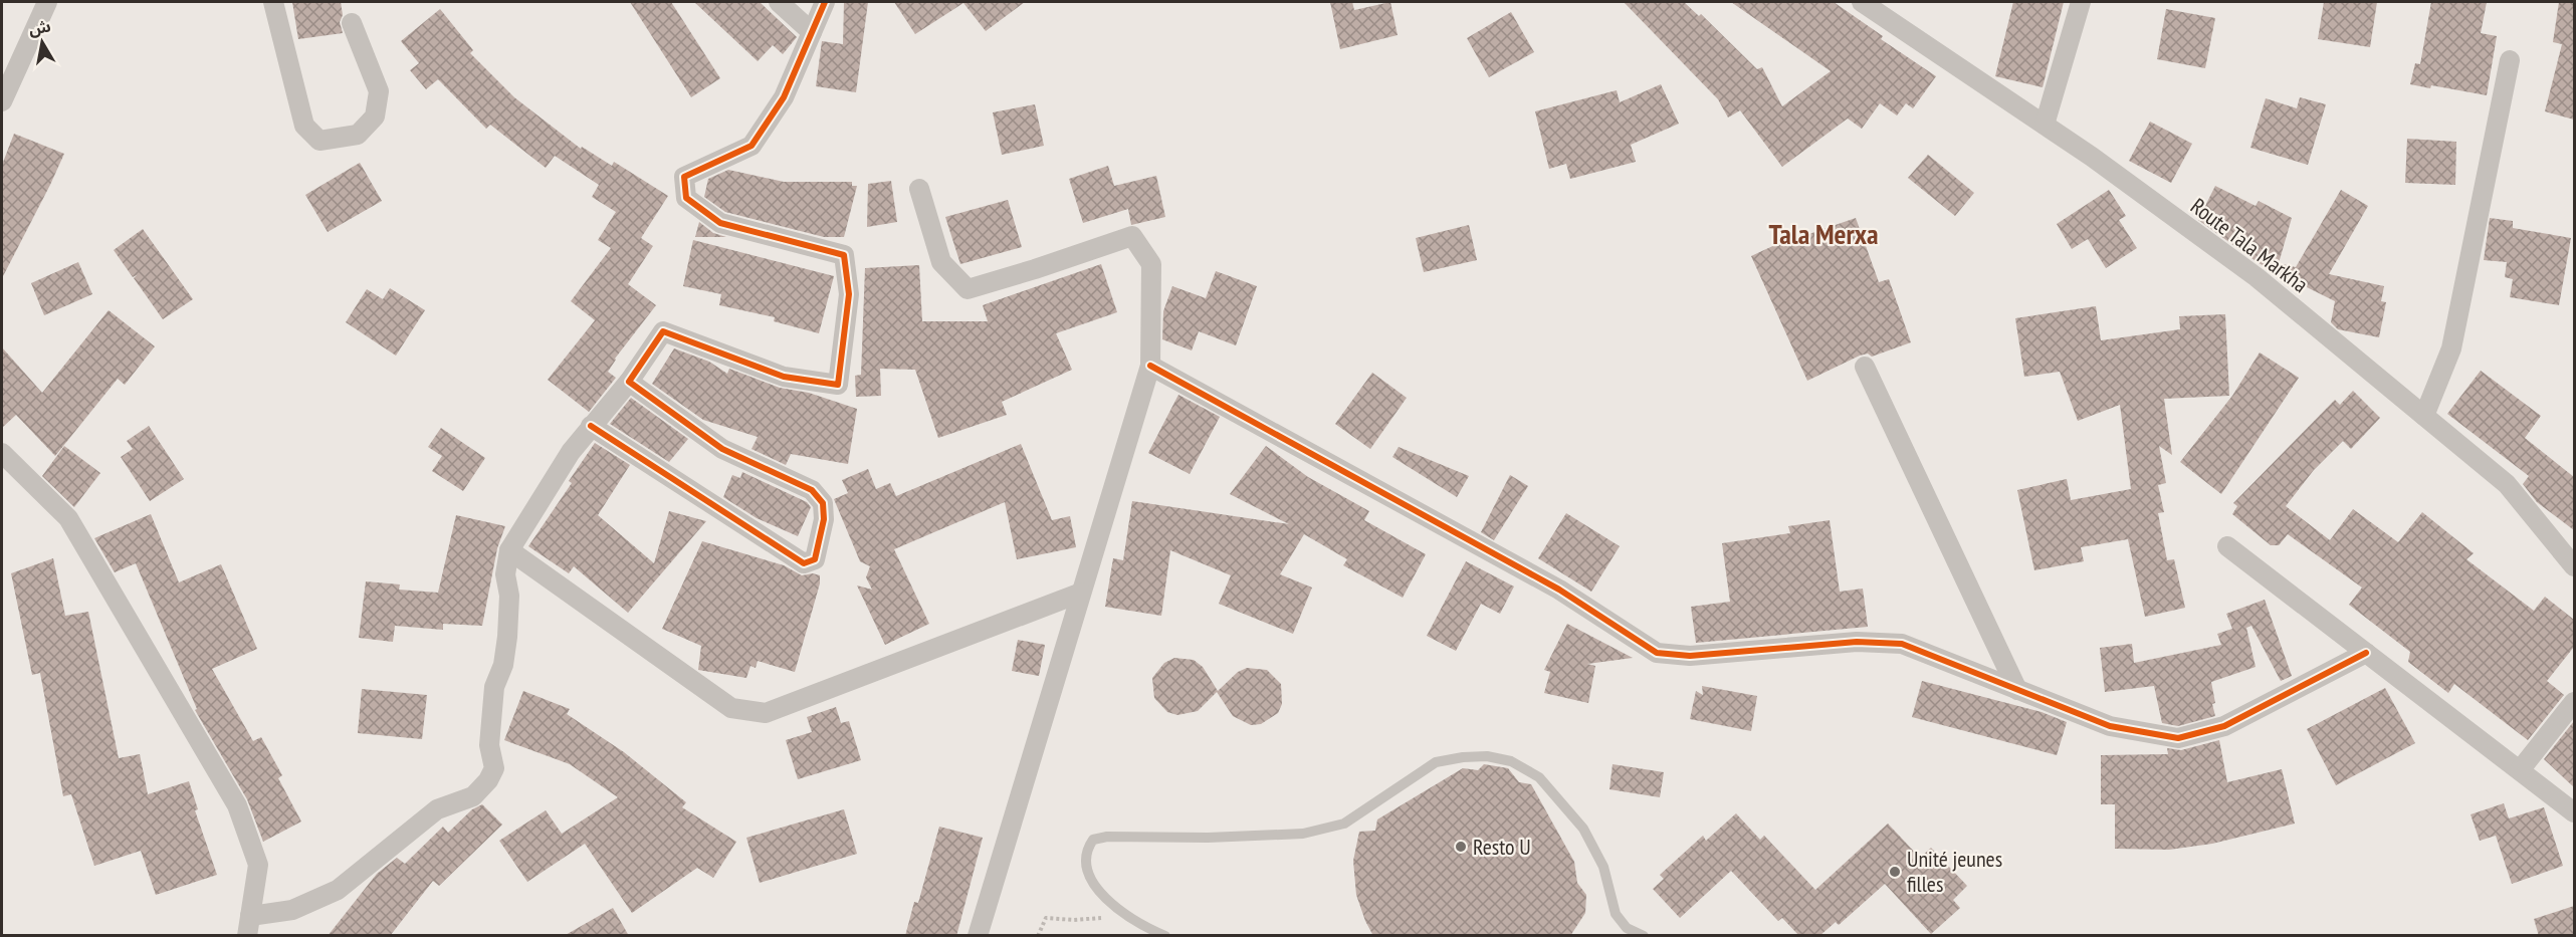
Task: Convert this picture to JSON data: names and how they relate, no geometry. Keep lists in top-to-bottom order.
{
  "streets": {
    "street": ["Route Tala Markha"]
  },
  "districts": ["Tala Merxa"],
  "places": ["Resto U", "Unité jeunes filles"],
  "north": "top"
}
